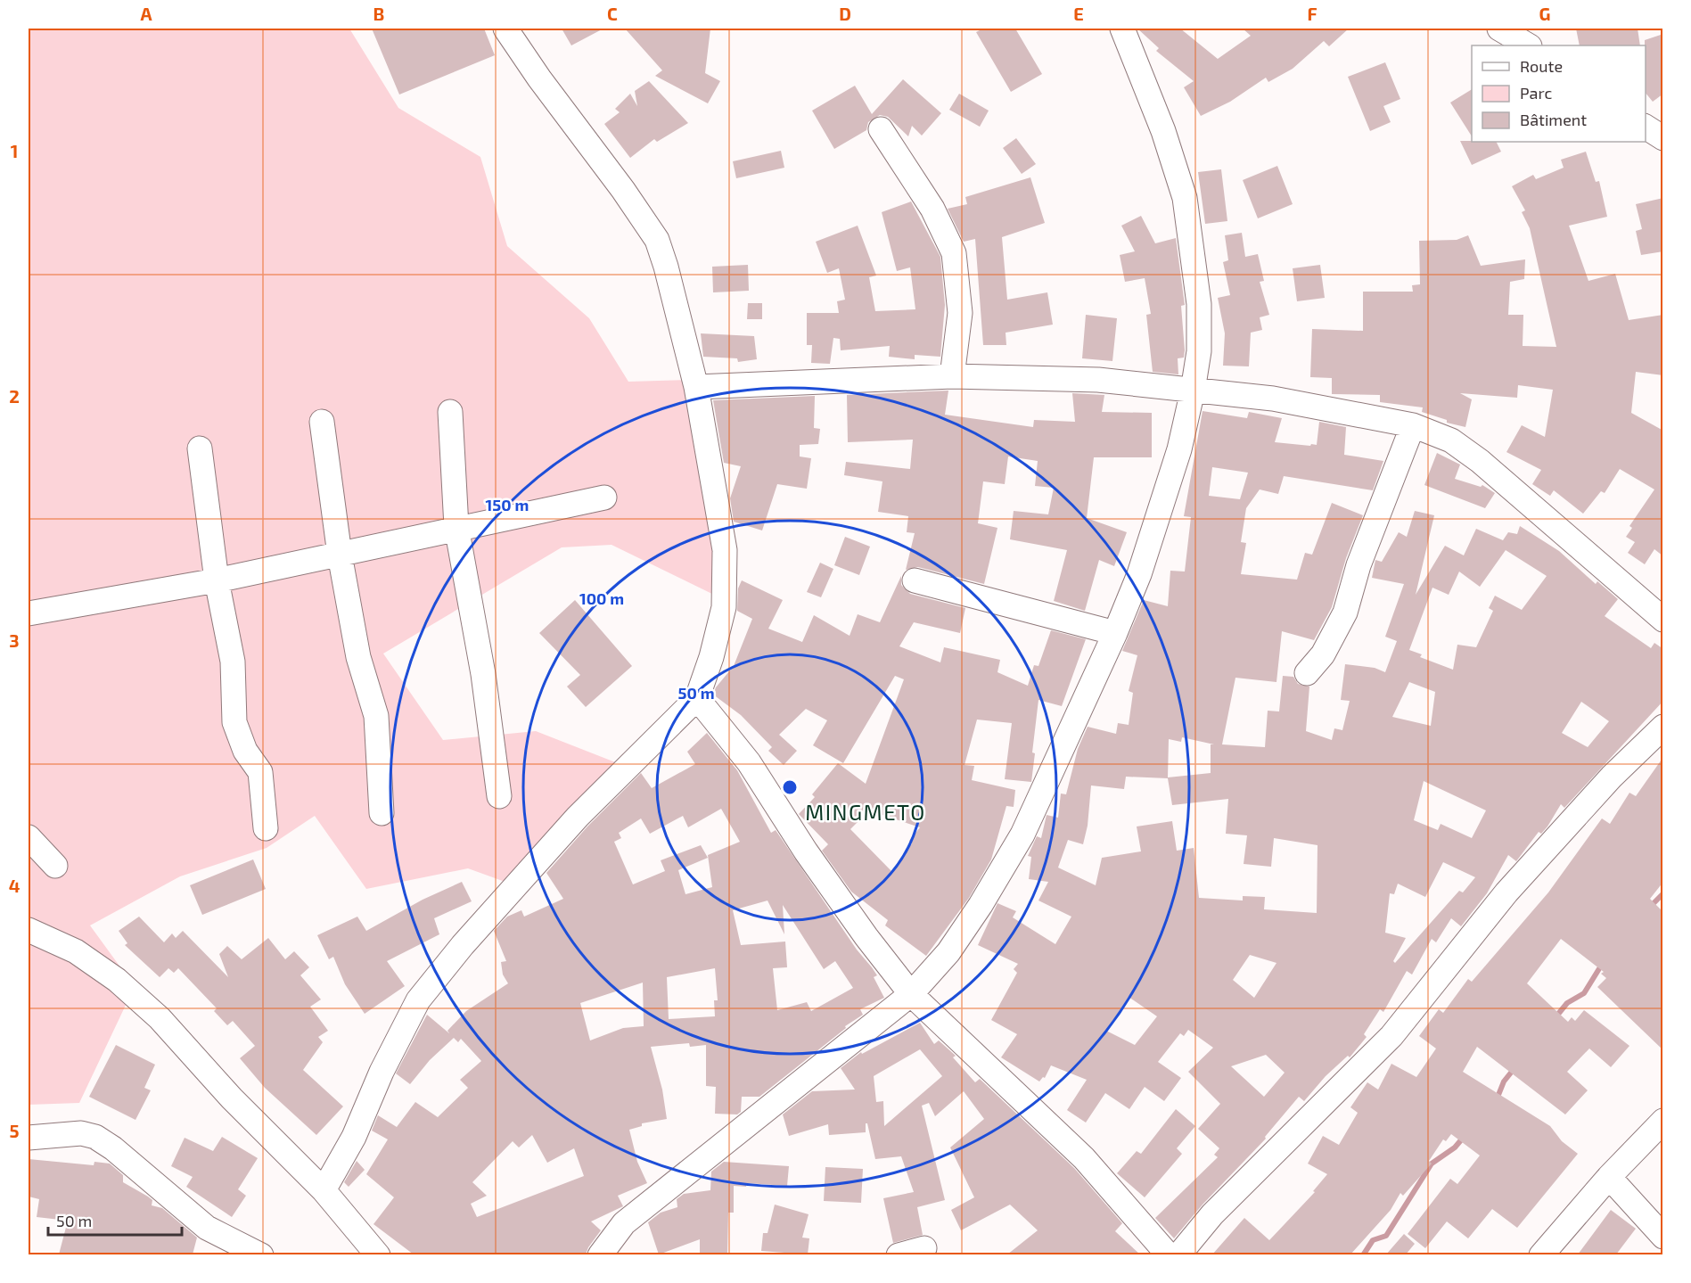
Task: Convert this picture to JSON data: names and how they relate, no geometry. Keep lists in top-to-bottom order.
{
  "districts": ["MINGMETO"],
  "legend": ["Route", "Parc", "Bâtiment"],
  "scale_bar": "50 m",
  "grid": {
    "columns": [
      "A",
      "B",
      "C",
      "D",
      "E",
      "F",
      "G"
    ],
    "rows": [
      "1",
      "2",
      "3",
      "4",
      "5"
    ]
  },
  "rings": ["150 m", "100 m", "50 m"]
}
